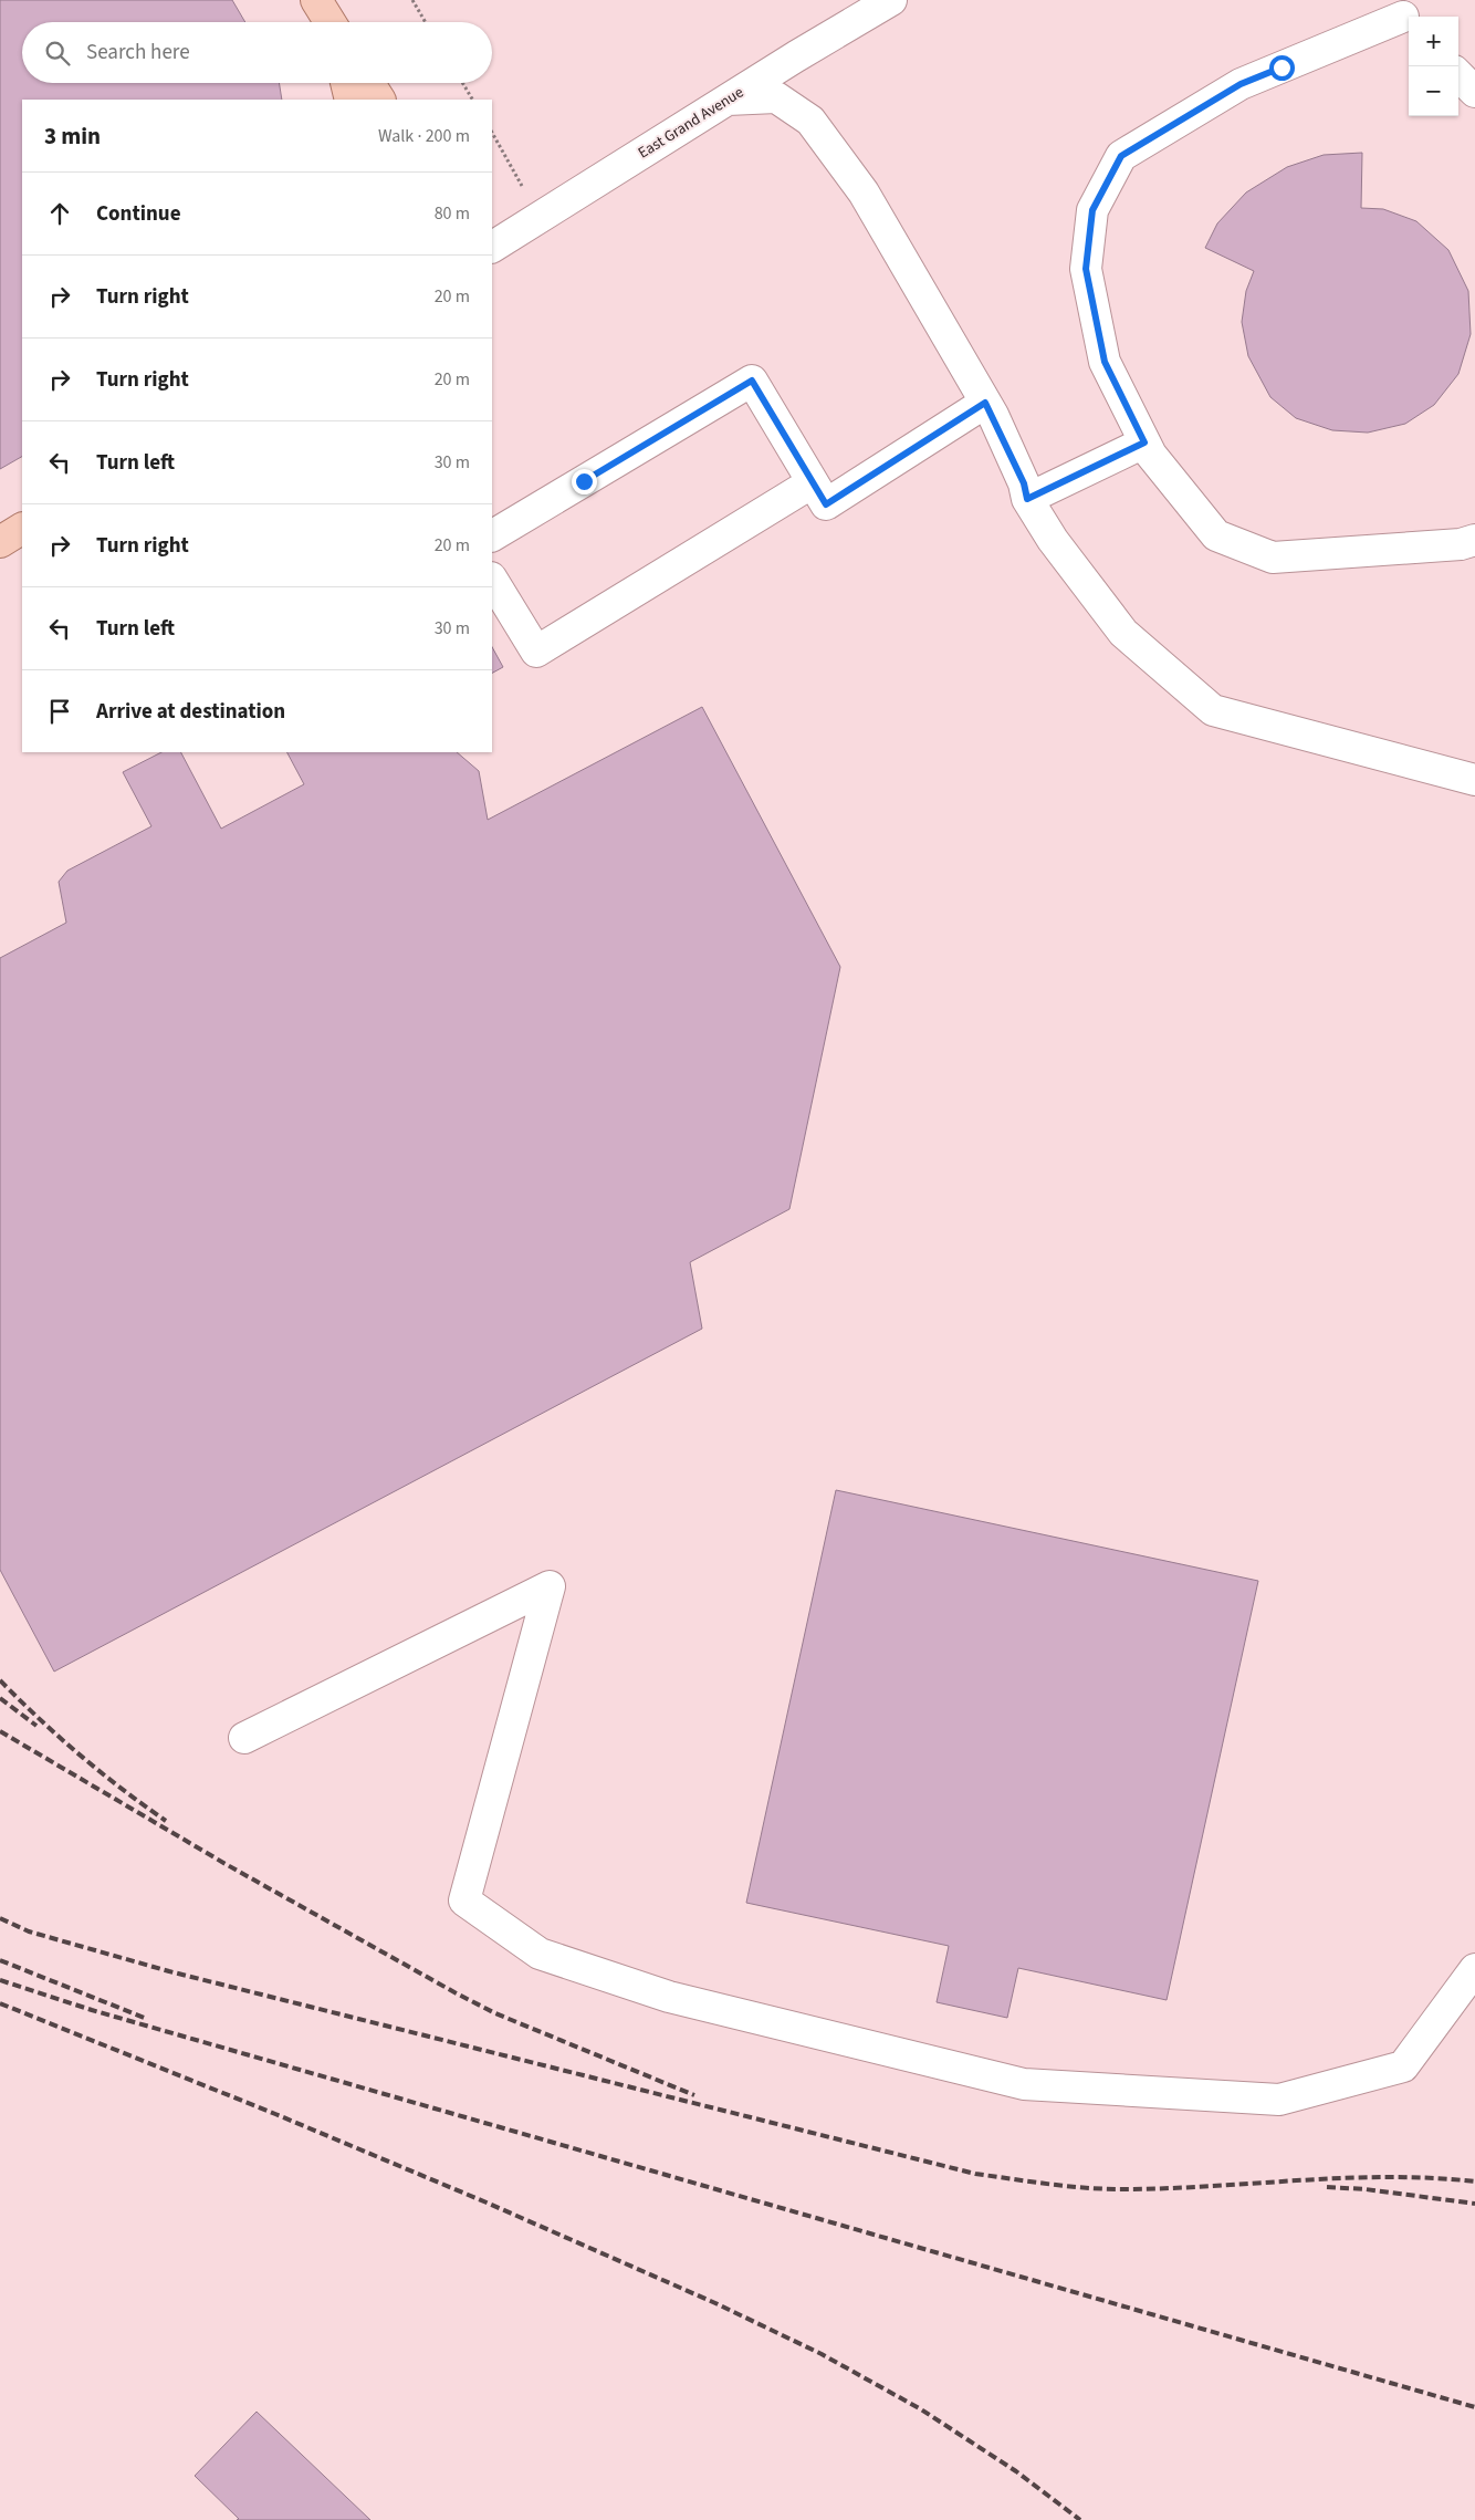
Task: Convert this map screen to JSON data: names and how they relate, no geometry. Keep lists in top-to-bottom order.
{
  "streets": {
    "street": ["East Grand Avenue"]
  },
  "page": {
    "map_buttons": ["+", "−"],
    "search": "Search here",
    "heading": ["3 min", "Walk · 200 m"],
    "list": [
      ["Continue", "80 m"],
      ["Turn right", "20 m"],
      ["Turn right", "20 m"],
      ["Turn left", "30 m"],
      ["Turn right", "20 m"],
      ["Turn left", "30 m"],
      "Arrive at destination"
    ]
  }
}
